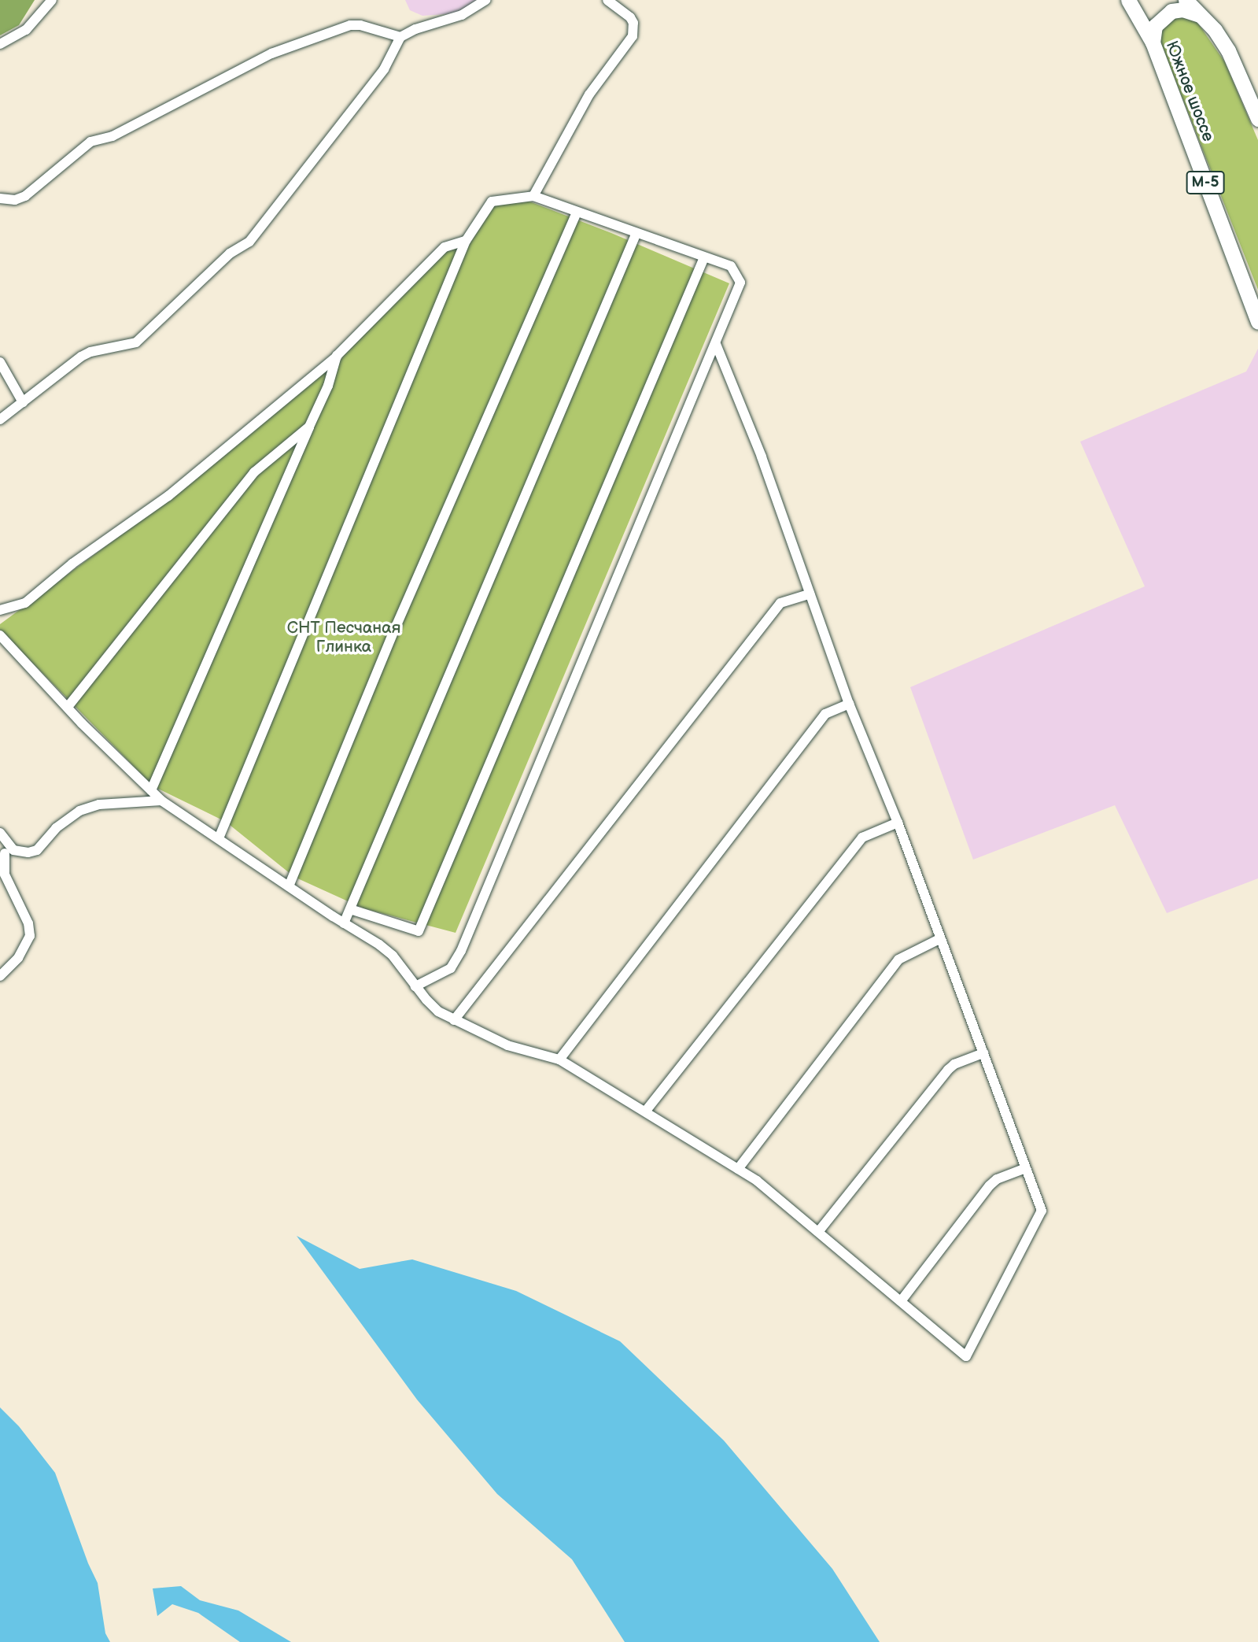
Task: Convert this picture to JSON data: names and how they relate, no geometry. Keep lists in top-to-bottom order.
{
  "streets": {
    "main road": ["Южное шоссе", "М-5"]
  },
  "parks": ["СНТ Песчаная Глинка"]
}
